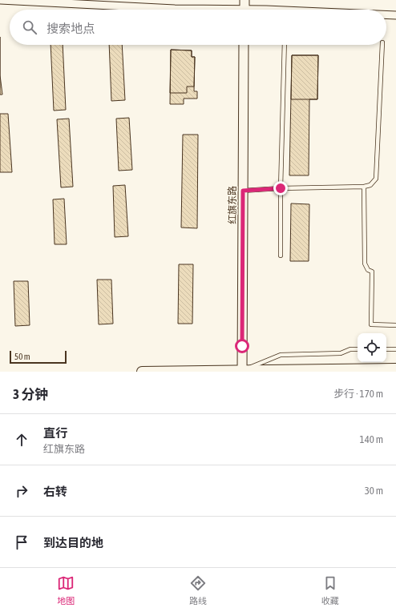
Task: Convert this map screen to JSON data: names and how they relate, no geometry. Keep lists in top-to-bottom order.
{
  "streets": {
    "street": ["红旗东路"]
  },
  "scale_bar": "50 m",
  "page": {
    "search": "搜索地点",
    "scale": "50 m",
    "heading": ["3 分钟", "步行 · 170 m"],
    "list": [
      ["直行", "红旗东路", "140 m"],
      ["右转", "30 m"],
      "到达目的地"
    ],
    "nav": ["地图", "路线", "收藏"]
  }
}
